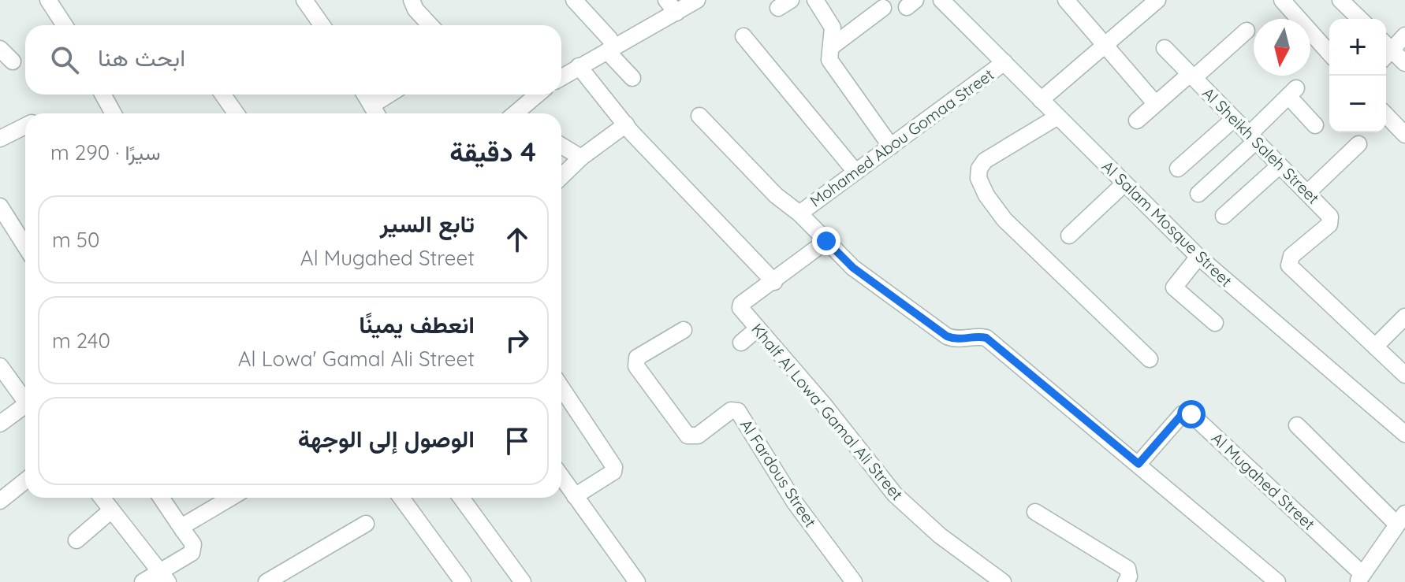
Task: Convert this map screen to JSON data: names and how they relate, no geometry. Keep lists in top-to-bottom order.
{
  "streets": {
    "street": [
      "Mohamed Abou Gomaa Street",
      "Al Sheikh Saleh Street",
      "Al Salam Mosque Street",
      "Khalf Al Lowa' Gamal Ali Street",
      "Al Fardous Street",
      "Al Mugahed Street"
    ]
  },
  "crossings": [
    ["Mohamed Abou Gomaa Street", "Al Salam Mosque Street"]
  ],
  "north": "bottom",
  "page": {
    "map_buttons": ["+", "−"],
    "search": "ابحث هنا",
    "heading": ["4 دقيقة", "سيرًا · 290 m"],
    "list": [
      ["تابع السير", "Al Mugahed Street", "50 m"],
      ["انعطف يمينًا", "Al Lowa' Gamal Ali Street", "240 m"],
      "الوصول إلى الوجهة"
    ]
  }
}
